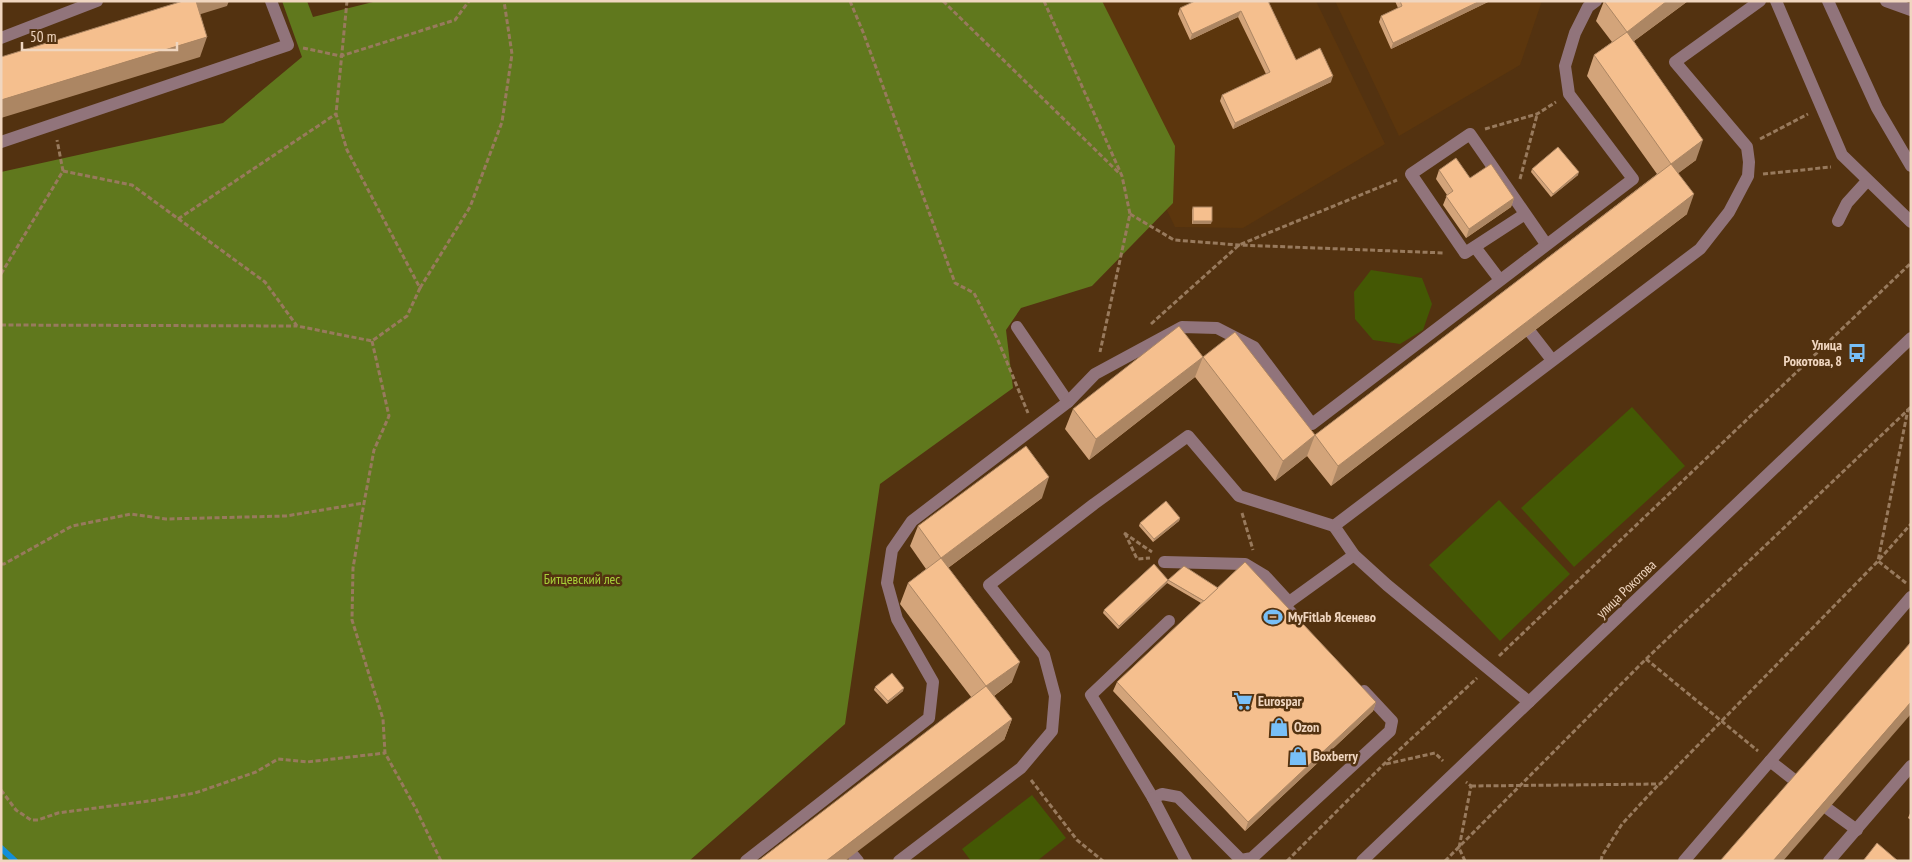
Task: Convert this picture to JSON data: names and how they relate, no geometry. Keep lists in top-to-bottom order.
{
  "streets": {
    "street": ["улица Рокотова"]
  },
  "parks": ["Битцевский лес"],
  "places": {
    "bus stop": ["Улица Рокотова, 8"],
    "sports": ["MyFitlab Ясенево"],
    "supermarket": ["Eurospar"],
    "shop": ["Ozon", "Boxberry"]
  },
  "scale_bar": "50 m"
}
